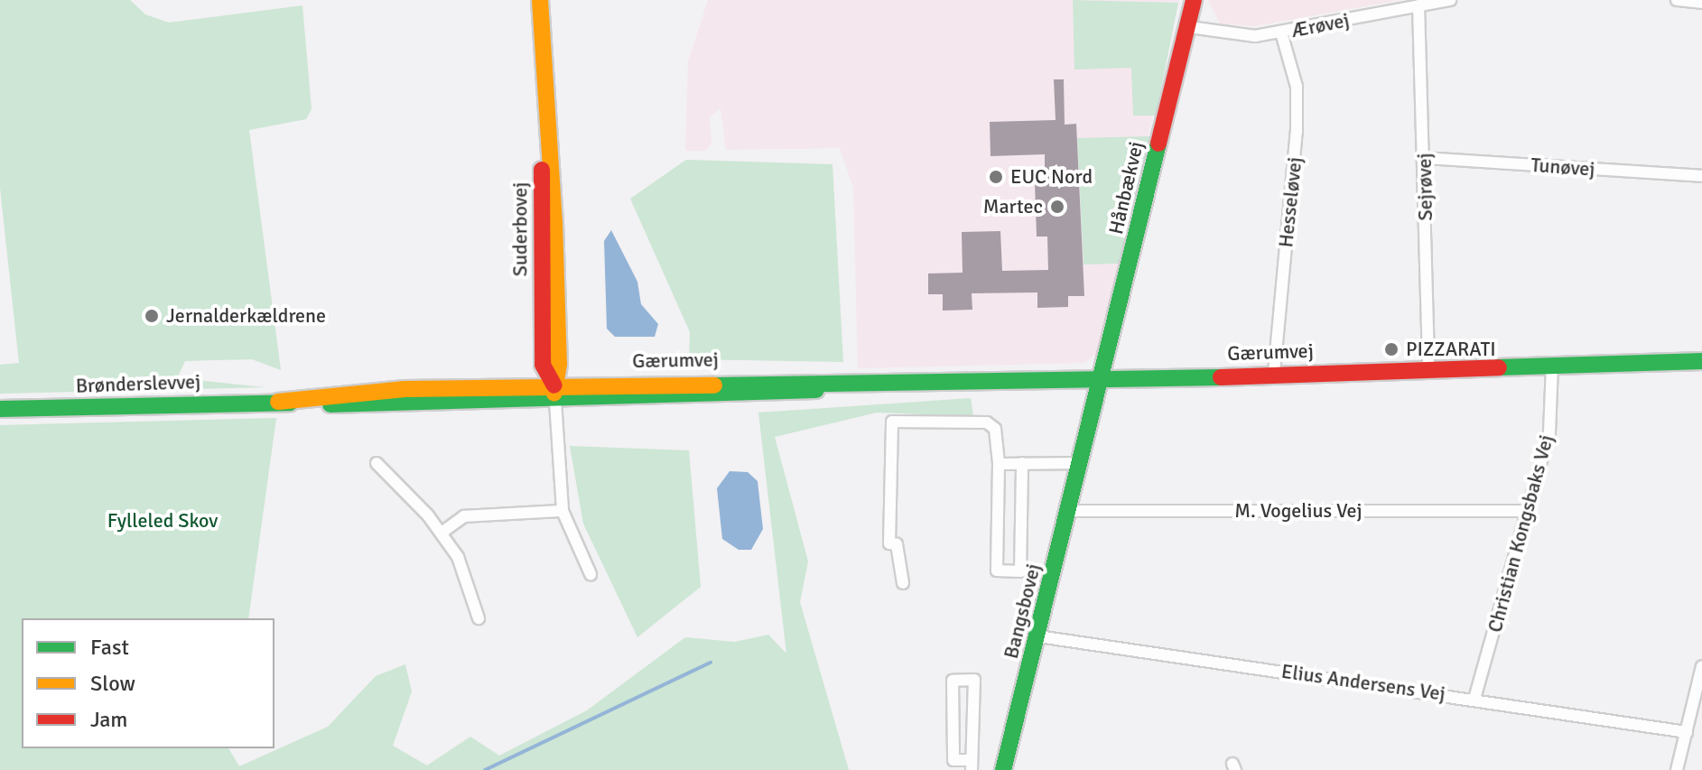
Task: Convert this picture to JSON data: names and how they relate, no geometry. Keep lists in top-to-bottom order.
{
  "streets": {
    "main road": [
      "Hånbækvej",
      "Suderbovej",
      "Gærumvej",
      "Brønderslevvej",
      "Bangsbovej"
    ],
    "street": [
      "Ærøvej",
      "Tunøvej",
      "Sejrøvej",
      "Hesseløvej",
      "M. Vogelius Vej",
      "Christian Kongsbaks Vej",
      "Elius Andersens Vej"
    ]
  },
  "crossings": [
    ["Ærøvej", "Sejrøvej"],
    ["Ærøvej", "Hånbækvej"],
    ["Ærøvej", "Hesseløvej"],
    ["Tunøvej", "Sejrøvej"],
    ["Sejrøvej", "Gærumvej"],
    ["Hånbækvej", "Gærumvej"],
    ["Hånbækvej", "Bangsbovej"],
    ["Hesseløvej", "Gærumvej"],
    ["Suderbovej", "Gærumvej"],
    ["Suderbovej", "Brønderslevvej"],
    ["Gærumvej", "Brønderslevvej"],
    ["Gærumvej", "Christian Kongsbaks Vej"],
    ["Gærumvej", "Bangsbovej"],
    ["M. Vogelius Vej", "Christian Kongsbaks Vej"],
    ["M. Vogelius Vej", "Bangsbovej"],
    ["Christian Kongsbaks Vej", "Elius Andersens Vej"],
    ["Bangsbovej", "Elius Andersens Vej"]
  ],
  "parks": ["Fylleled Skov"],
  "places": [
    "EUC Nord",
    "Martec",
    "Jernalderkældrene",
    "PIZZARATI"
  ],
  "legend": ["Fast", "Slow", "Jam"]
}
